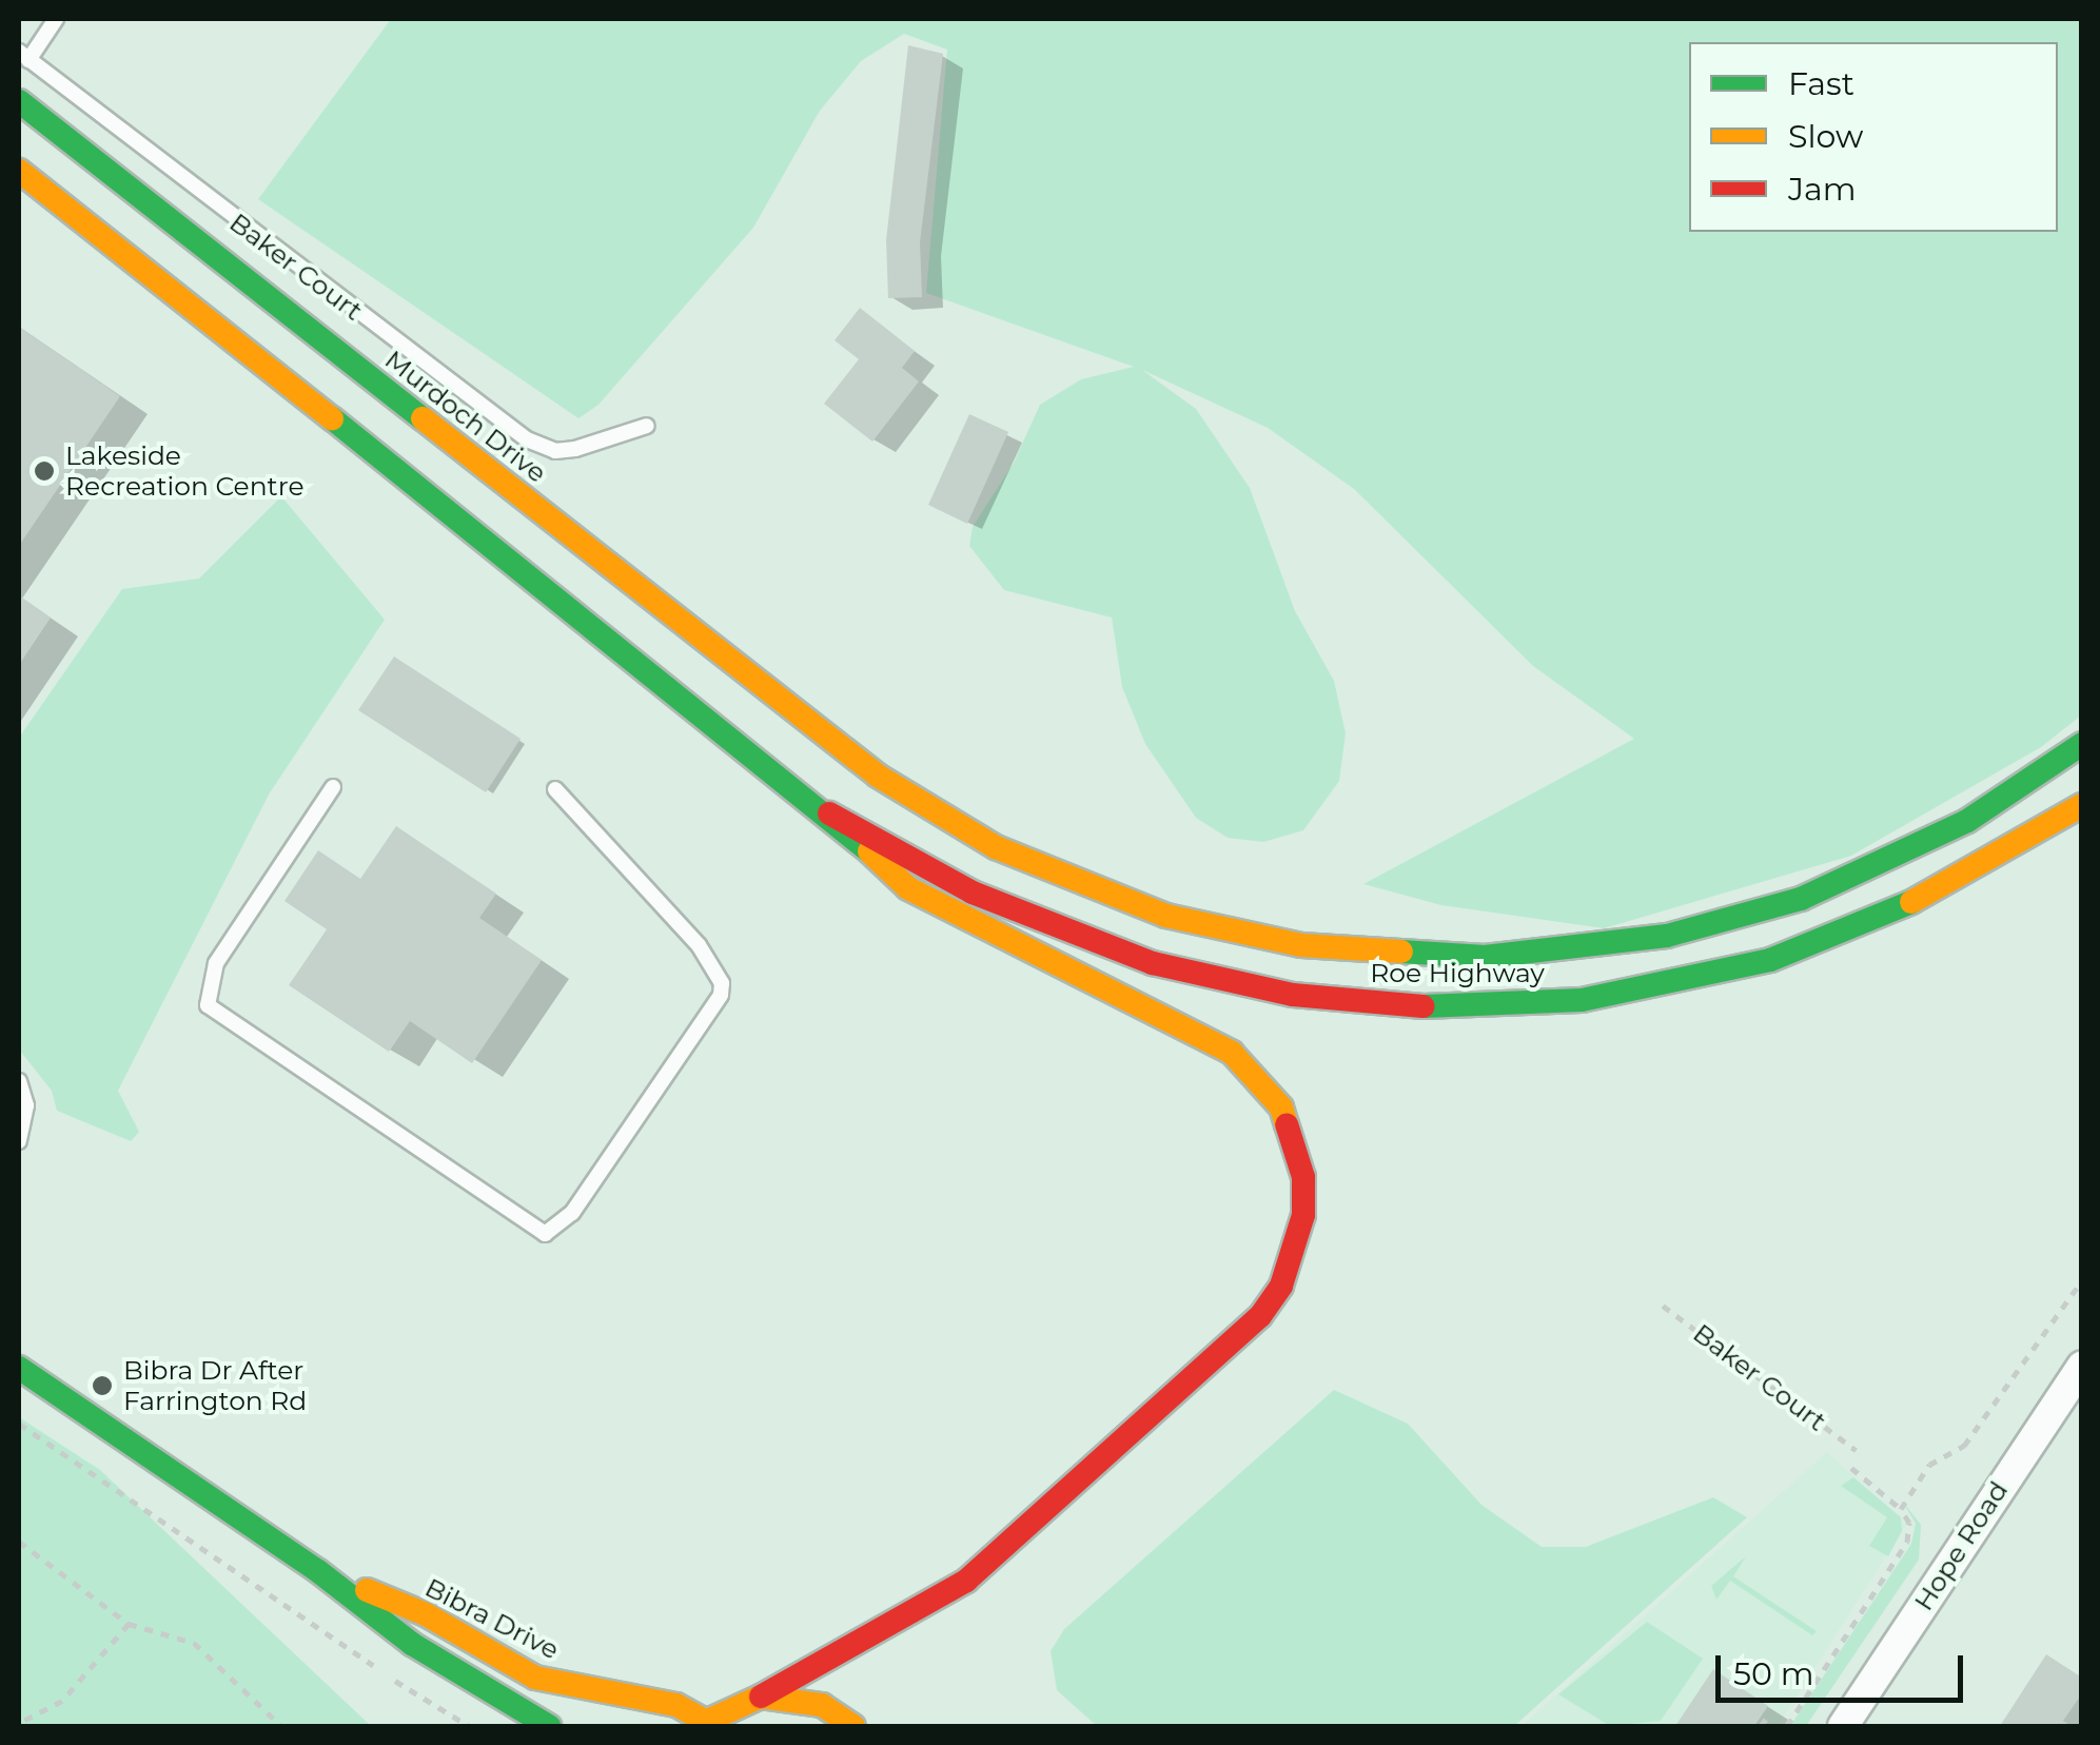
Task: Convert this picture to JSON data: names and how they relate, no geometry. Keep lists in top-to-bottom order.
{
  "streets": {
    "main road": ["Murdoch Drive", "Roe Highway", "Bibra Drive"],
    "street": ["Hope Road"],
    "lane": ["Baker Court"]
  },
  "crossings": [
    ["Murdoch Drive", "Roe Highway"]
  ],
  "places": ["Lakeside Recreation Centre", "Bibra Dr After Farrington Rd"],
  "legend": ["Fast", "Slow", "Jam"],
  "scale_bar": "50 m"
}
